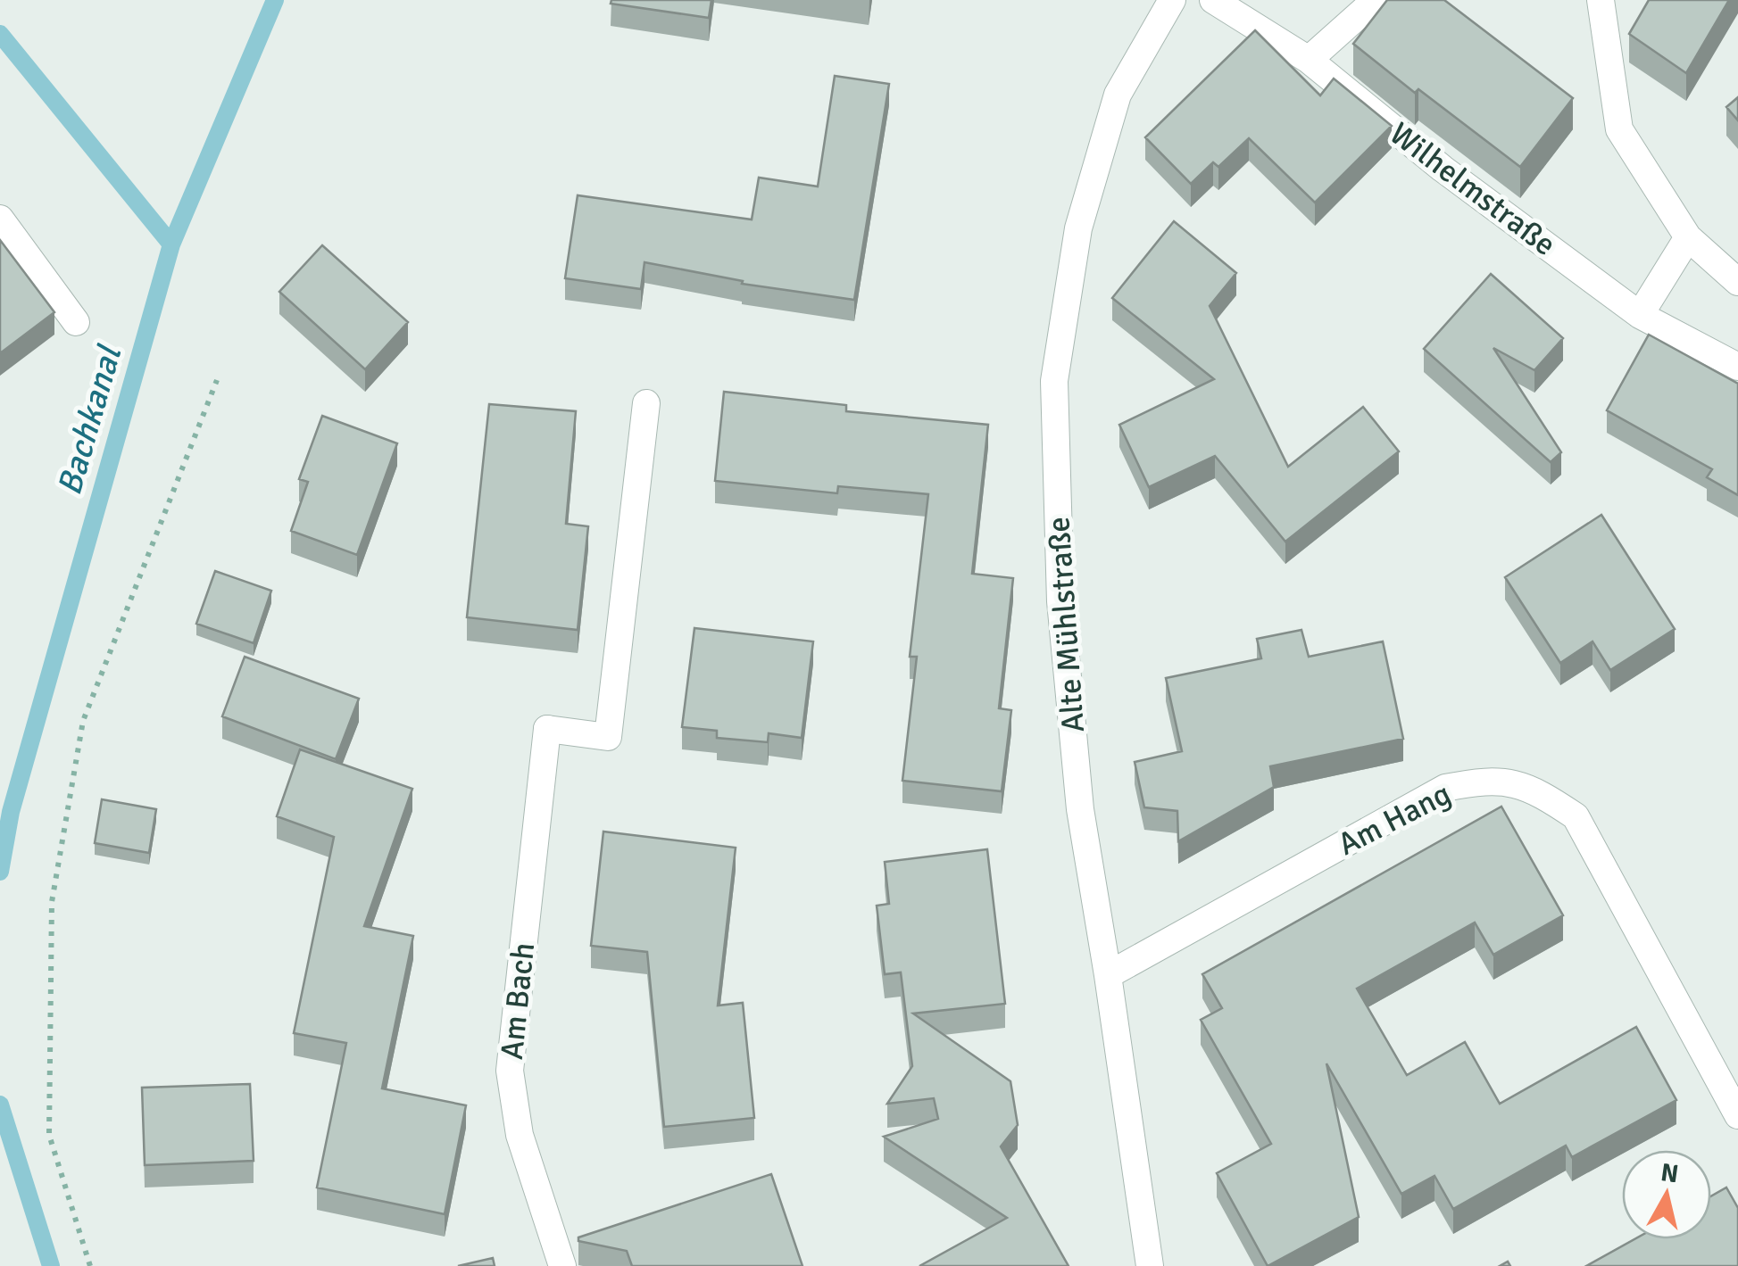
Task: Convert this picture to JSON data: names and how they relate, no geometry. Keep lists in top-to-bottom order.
{
  "streets": {
    "street": [
      "Wilhelmstraße",
      "Alte Mühlstraße",
      "Am Hang",
      "Am Bach"
    ]
  },
  "crossings": [
    ["Alte Mühlstraße", "Am Hang"]
  ],
  "water": ["Bachkanal"],
  "north": "top"
}
